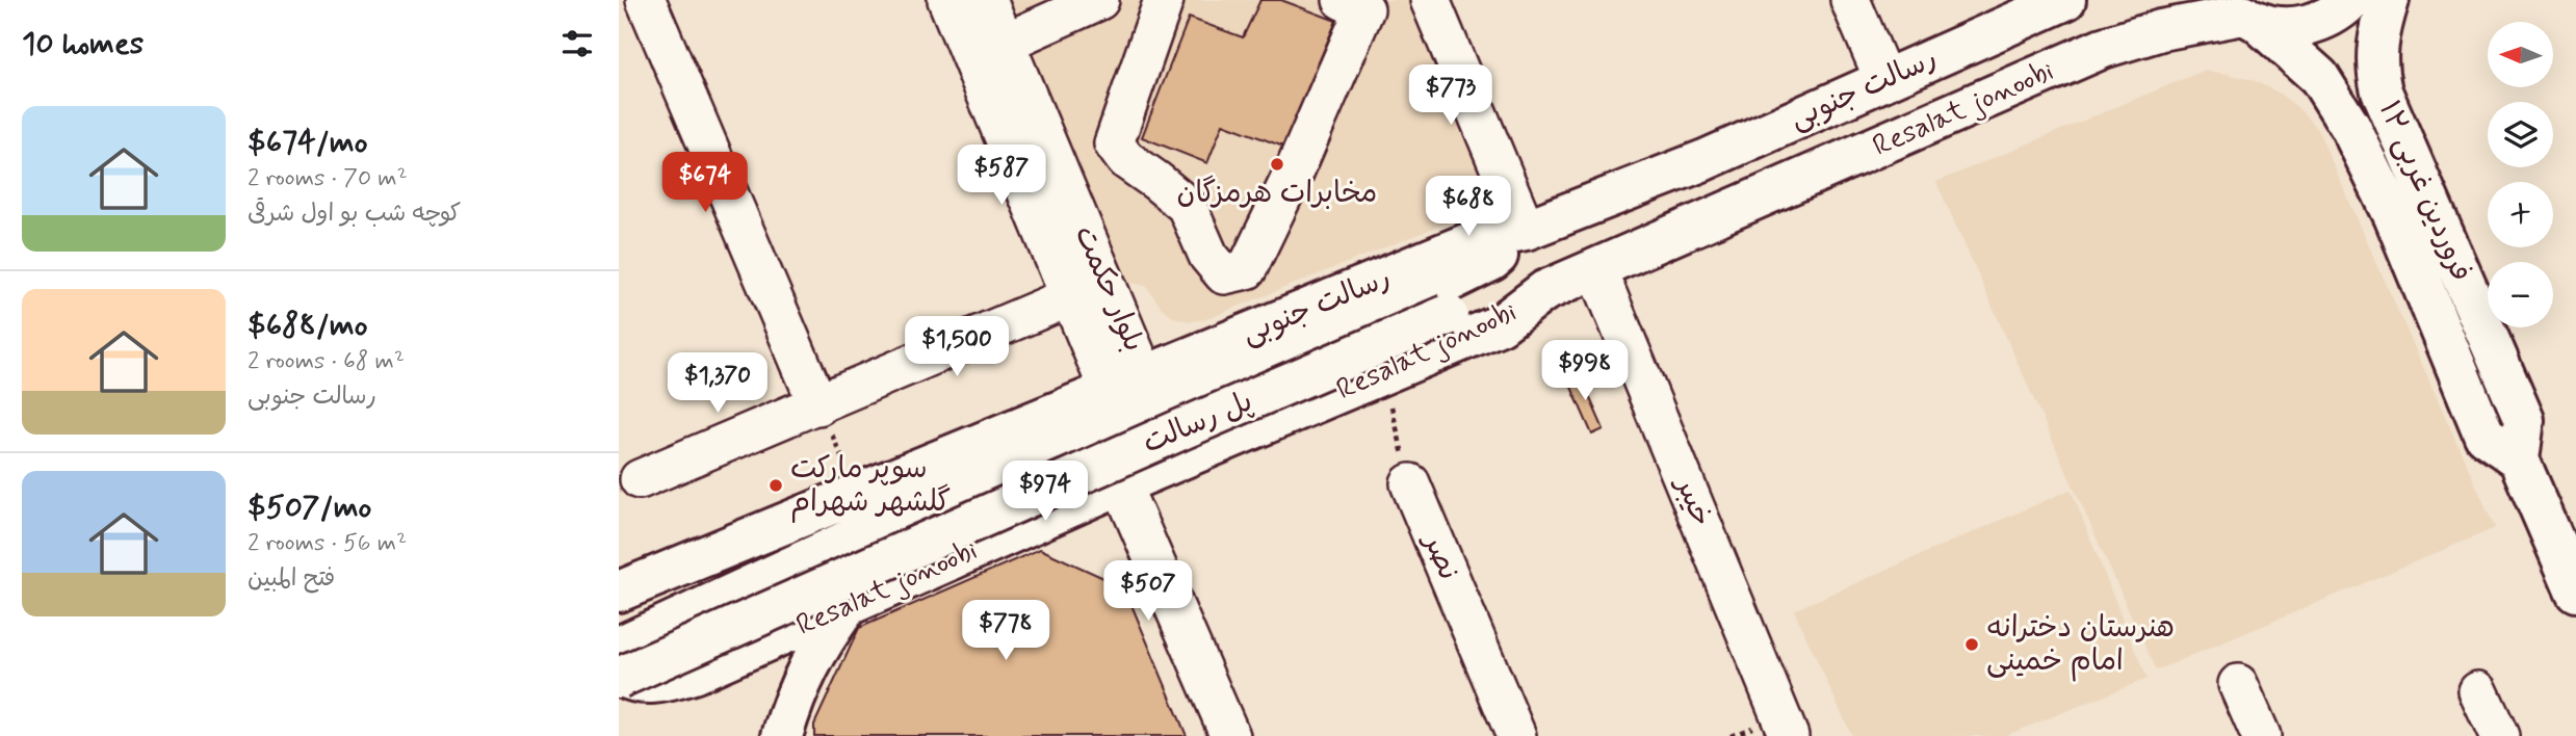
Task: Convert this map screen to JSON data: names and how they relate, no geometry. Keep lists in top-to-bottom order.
{
  "streets": {
    "main road": [
      "رسالت جنوبی",
      "Resalat jonoobi",
      "۱۲ فروردین غربی",
      "پل رسالت"
    ],
    "street": ["بلوار حکمت", "خیبر", "نصر"]
  },
  "crossings": [
    ["رسالت جنوبی", "بلوار حکمت"],
    ["رسالت جنوبی", "پل رسالت"],
    ["Resalat jonoobi", "۱۲ فروردین غربی"],
    ["Resalat jonoobi", "پل رسالت"],
    ["Resalat jonoobi", "خیبر"]
  ],
  "places": ["مخابرات هرمزگان", "سوپر مارکت گلشهر شهرام", "هنرستان دخترانه امام خمینی"],
  "north": "left",
  "page": {
    "heading": "10 homes",
    "map_buttons": ["+", "−"],
    "price": [
      "$773",
      "$587",
      "$674",
      "$688",
      "$1,500",
      "$998",
      "$1,370",
      "$974",
      "$507",
      "$778"
    ],
    "list": [
      {
        "name": "$674/mo",
        "note": "2 rooms · 70 m² · کوچه شب بو اول شرقی"
      },
      {
        "name": "$688/mo",
        "note": "2 rooms · 68 m² · رسالت جنوبی"
      },
      {
        "name": "$507/mo",
        "note": "2 rooms · 56 m² · فتح المبین"
      }
    ]
  }
}
